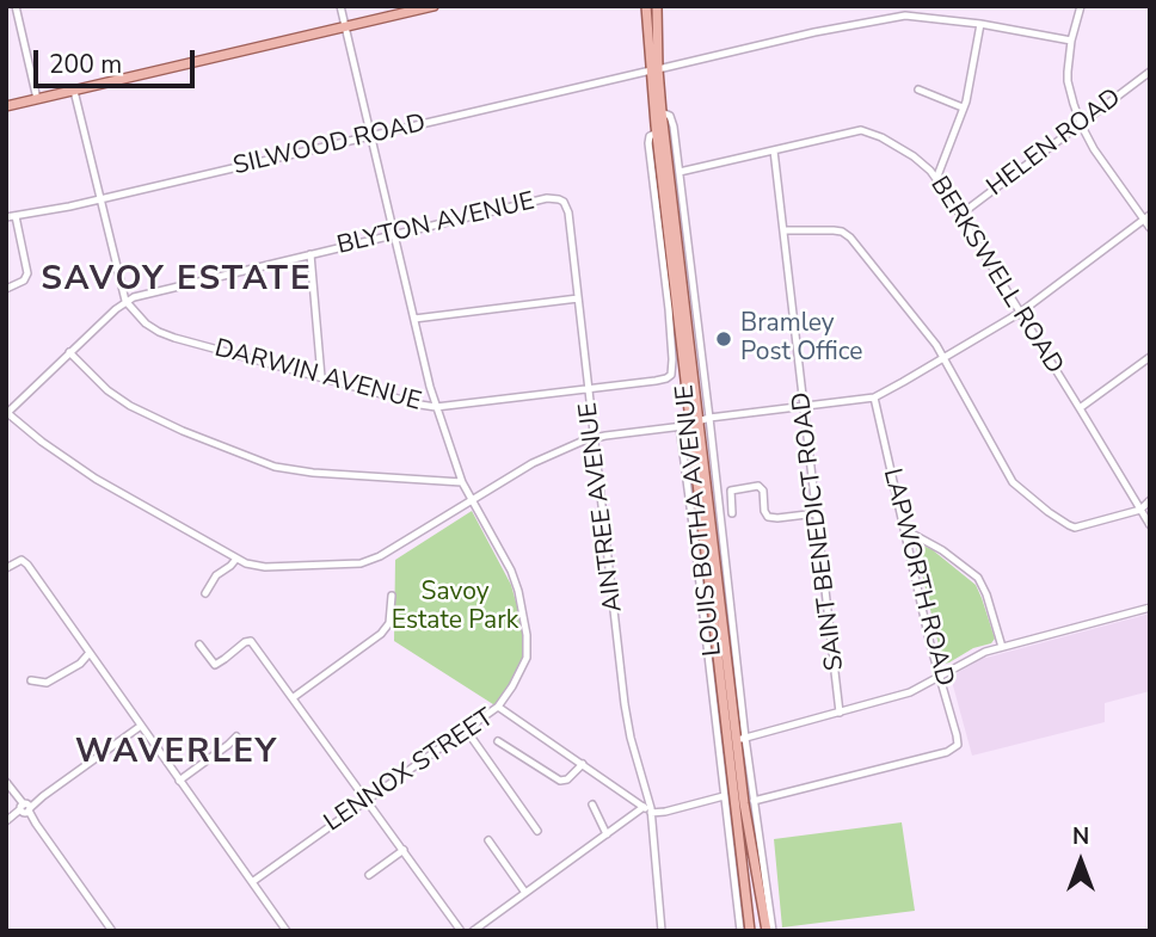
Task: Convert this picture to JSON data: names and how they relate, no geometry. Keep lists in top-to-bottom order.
{
  "streets": {
    "main road": ["LOUIS BOTHA AVENUE"],
    "street": [
      "HELEN ROAD",
      "SILWOOD ROAD",
      "BLYTON AVENUE",
      "BERKSWELL ROAD",
      "DARWIN AVENUE",
      "AINTREE AVENUE",
      "SAINT BENEDICT ROAD",
      "LAPWORTH ROAD",
      "LENNOX STREET"
    ]
  },
  "crossings": [
    ["HELEN ROAD", "BERKSWELL ROAD"],
    ["SILWOOD ROAD", "LOUIS BOTHA AVENUE"],
    ["BLYTON AVENUE", "DARWIN AVENUE"],
    ["BLYTON AVENUE", "AINTREE AVENUE"],
    ["BERKSWELL ROAD", "LOUIS BOTHA AVENUE"],
    ["BERKSWELL ROAD", "SAINT BENEDICT ROAD"],
    ["DARWIN AVENUE", "AINTREE AVENUE"],
    ["DARWIN AVENUE", "LOUIS BOTHA AVENUE"],
    ["AINTREE AVENUE", "LENNOX STREET"],
    ["LOUIS BOTHA AVENUE", "LAPWORTH ROAD"]
  ],
  "districts": ["SAVOY ESTATE", "WAVERLEY"],
  "parks": ["Savoy Estate Park"],
  "places": ["Bramley Post Office"],
  "scale_bar": "200 m",
  "north": "top"
}
